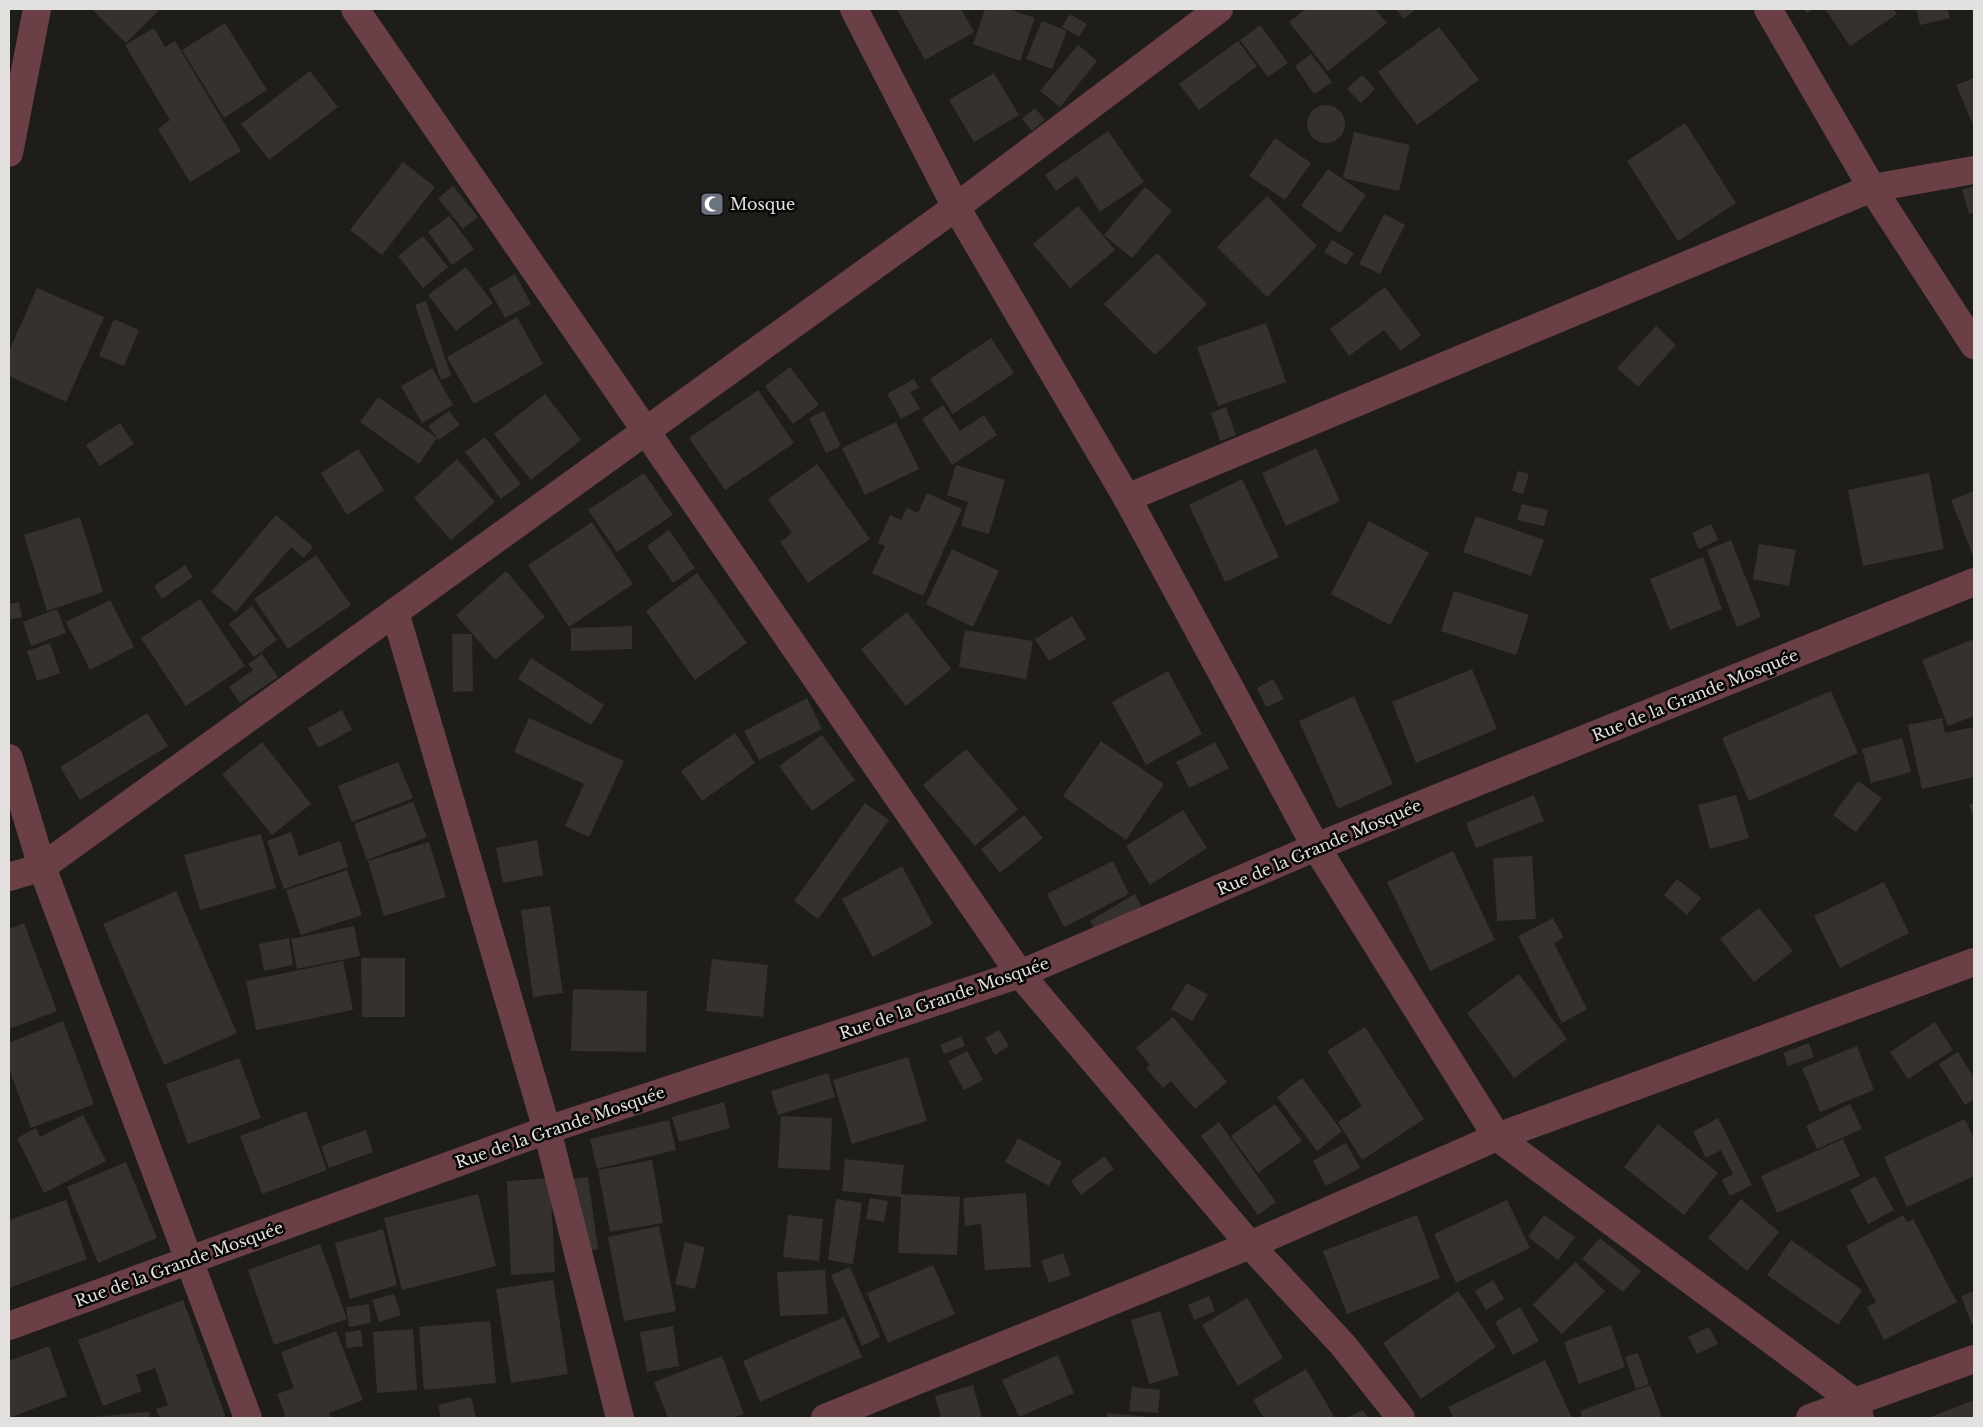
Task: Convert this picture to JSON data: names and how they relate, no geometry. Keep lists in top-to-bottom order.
{
  "streets": {
    "street": ["Rue de la Grande Mosquée"]
  },
  "places": {
    "mosque": ["Mosque"]
  }
}
